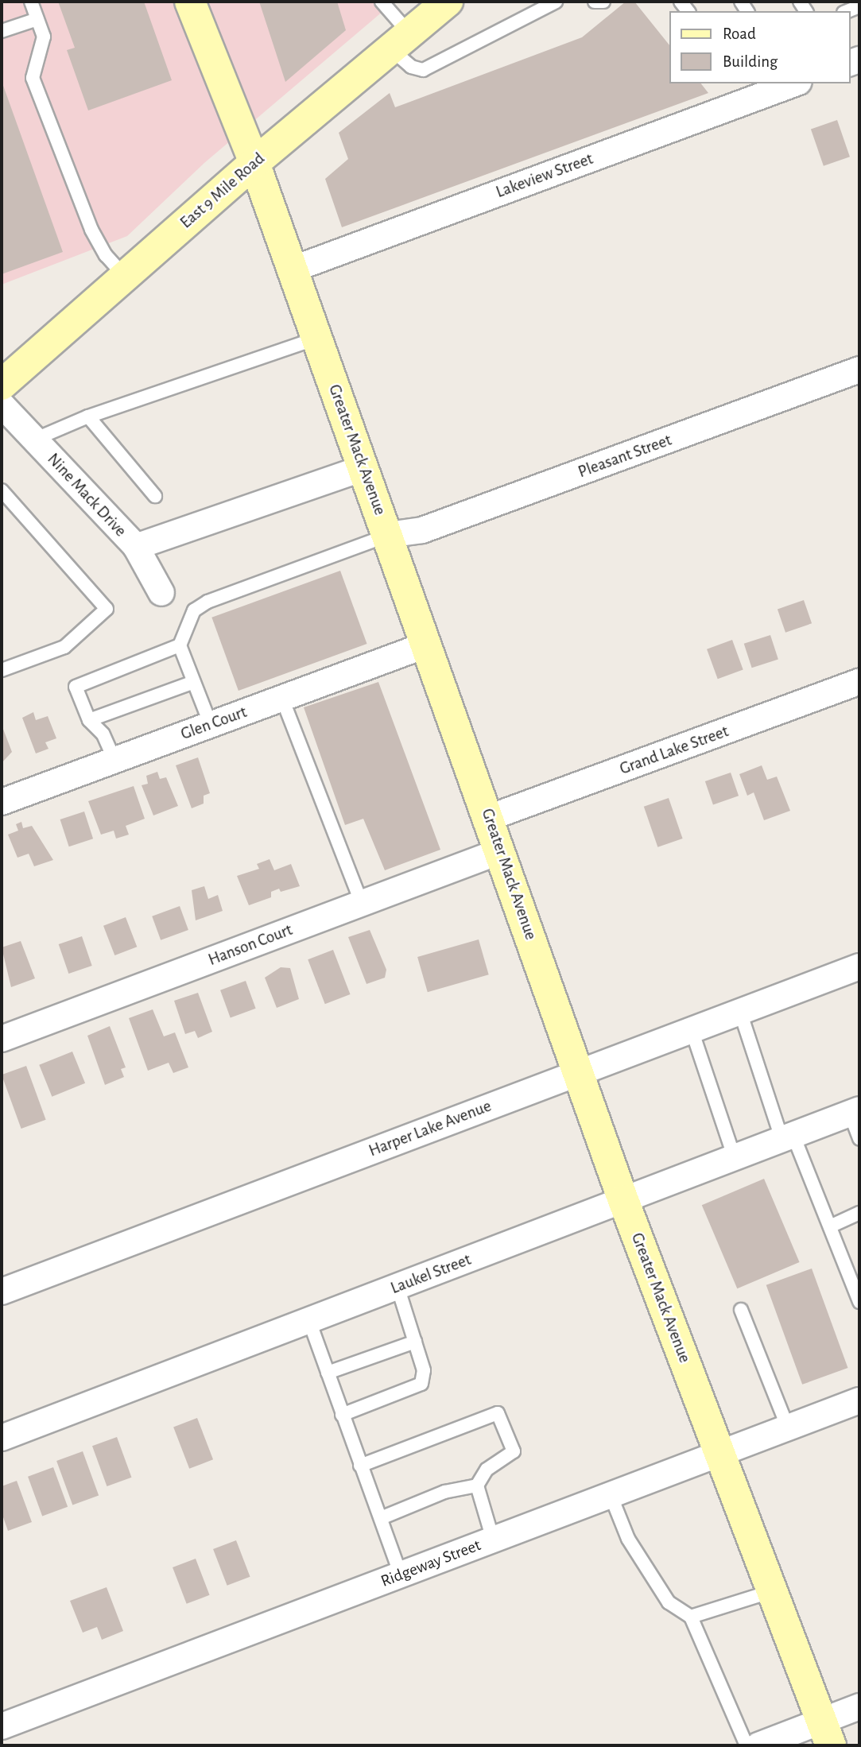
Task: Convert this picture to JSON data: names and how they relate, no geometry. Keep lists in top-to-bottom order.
{
  "streets": {
    "street": [
      "Lakeview Street",
      "East 9 Mile Road",
      "Greater Mack Avenue",
      "Pleasant Street",
      "Nine Mack Drive",
      "Glen Court",
      "Grand Lake Street",
      "Hanson Court",
      "Harper Lake Avenue",
      "Laukel Street",
      "Ridgeway Street"
    ]
  },
  "crossings": [
    ["Lakeview Street", "Greater Mack Avenue"],
    ["East 9 Mile Road", "Greater Mack Avenue"],
    ["Greater Mack Avenue", "Pleasant Street"],
    ["Greater Mack Avenue", "Glen Court"],
    ["Greater Mack Avenue", "Grand Lake Street"],
    ["Greater Mack Avenue", "Hanson Court"],
    ["Greater Mack Avenue", "Harper Lake Avenue"],
    ["Greater Mack Avenue", "Laukel Street"],
    ["Greater Mack Avenue", "Ridgeway Street"]
  ],
  "legend": ["Road", "Building"]
}
